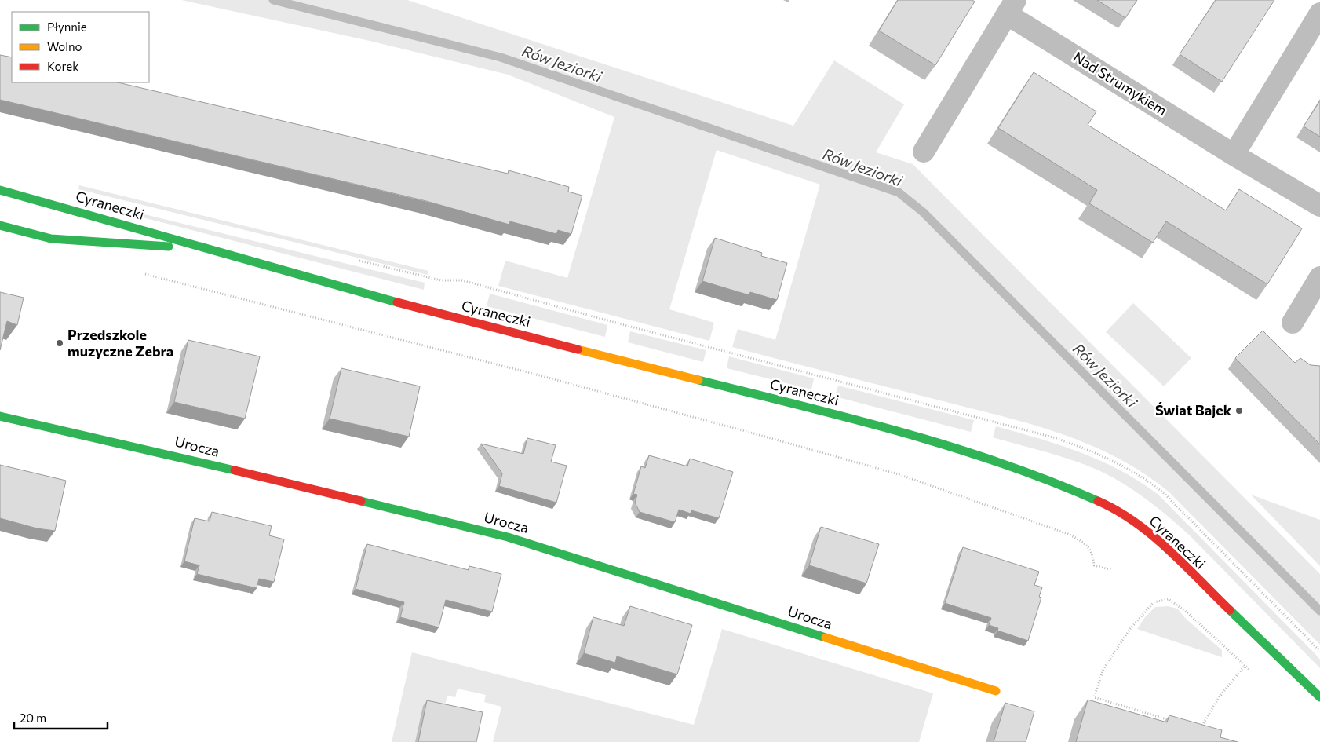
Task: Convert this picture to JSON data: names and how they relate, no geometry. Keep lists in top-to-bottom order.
{
  "streets": {
    "street": ["Nad Strumykiem", "Cyraneczki", "Urocza"]
  },
  "water": ["Rów Jeziorki"],
  "places": ["Przedszkole muzyczne Zebra", "Świat Bajek"],
  "legend": ["Płynnie", "Wolno", "Korek"],
  "scale_bar": "20 m"
}
